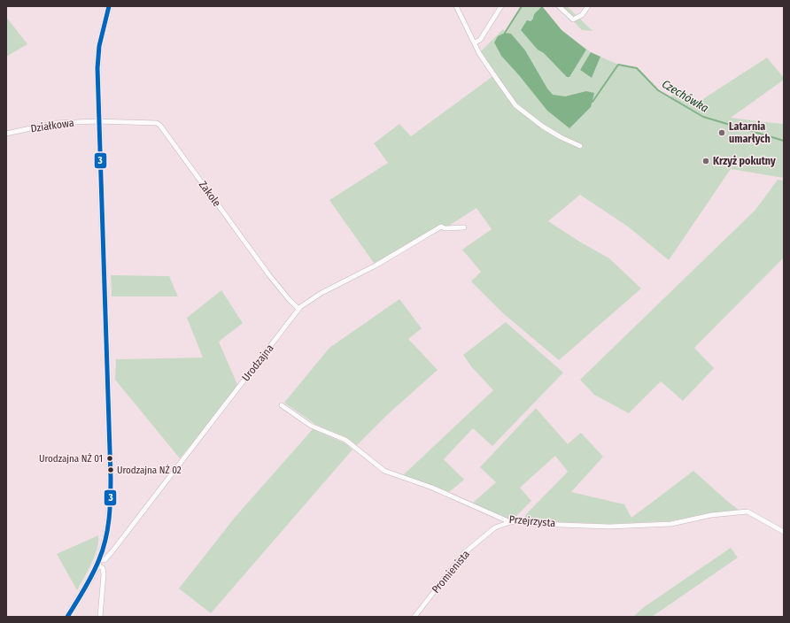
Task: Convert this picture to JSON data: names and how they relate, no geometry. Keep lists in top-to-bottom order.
{
  "streets": {
    "street": [
      "Działkowa",
      "Zakole",
      "Urodzajna",
      "Przejrzysta",
      "Promienista"
    ]
  },
  "crossings": [
    ["Działkowa", "Zakole"],
    ["Zakole", "Urodzajna"],
    ["Przejrzysta", "Promienista"]
  ],
  "water": ["Czechówka"],
  "places": [
    "Latarnia umarłych",
    "Krzyż pokutny",
    "Urodzajna NŻ 01",
    "Urodzajna NŻ 02"
  ],
  "lines": ["transit line 3"]
}
